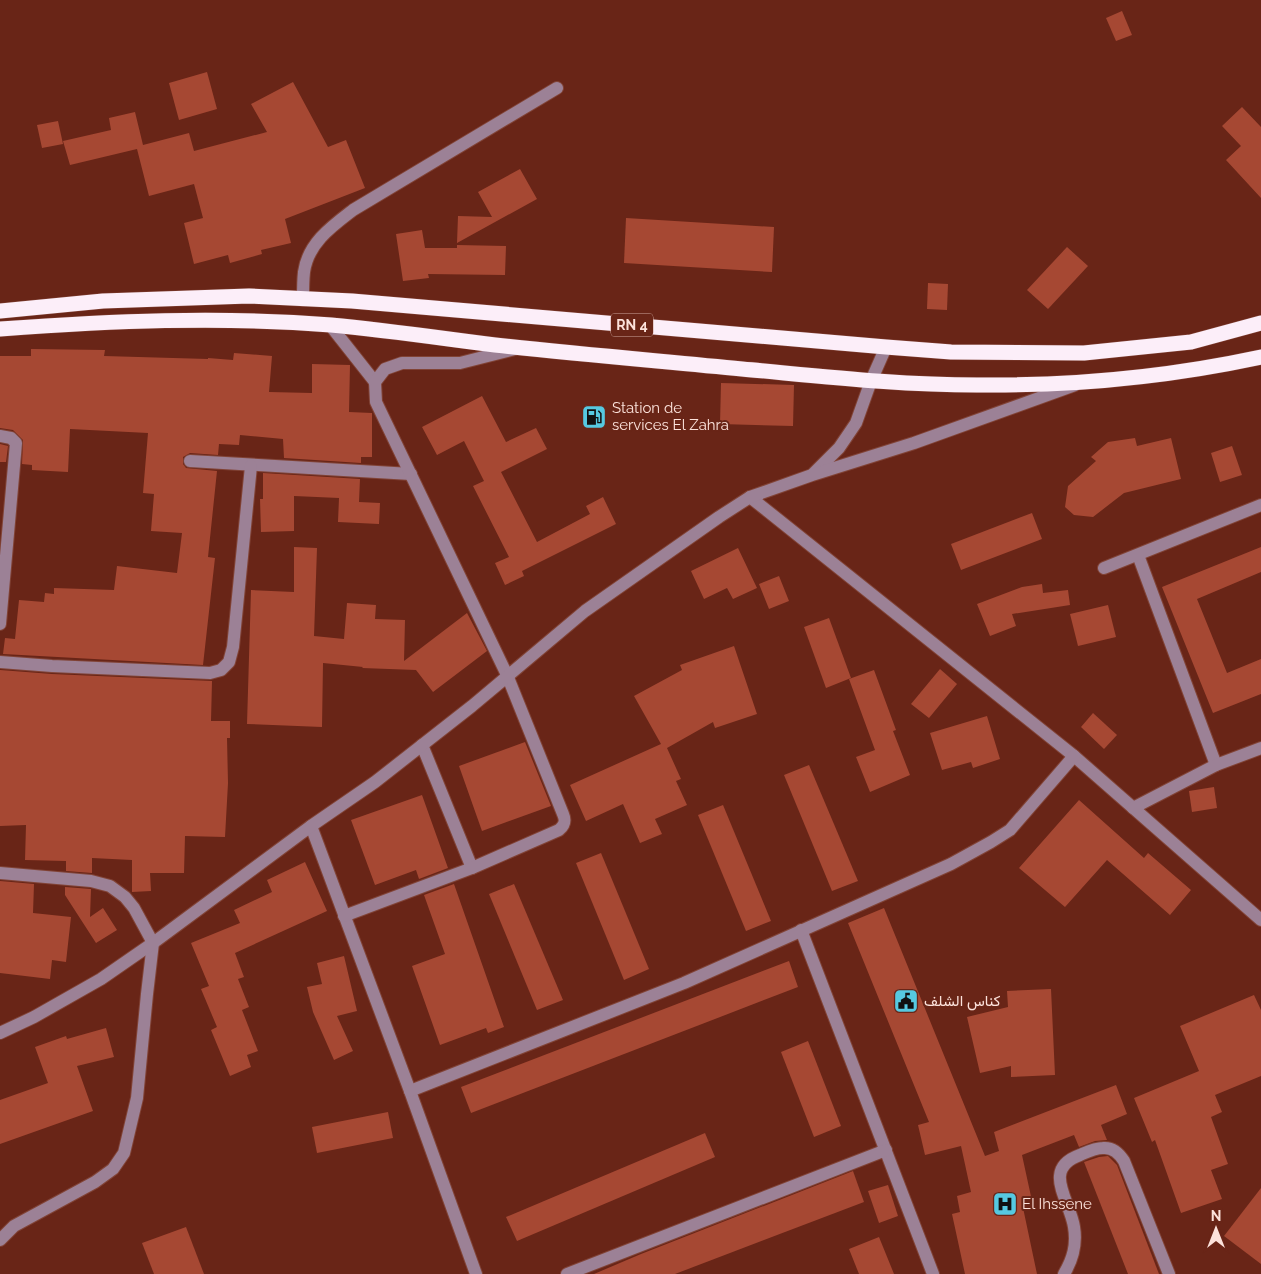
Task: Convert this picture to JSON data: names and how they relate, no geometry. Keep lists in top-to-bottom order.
{
  "streets": {
    "highway": ["RN 4"]
  },
  "places": {
    "fuel station": ["Station de services El Zahra"],
    "public building": ["كناس الشلف"],
    "hospital": ["El Ihssene"]
  },
  "north": "top"
}
